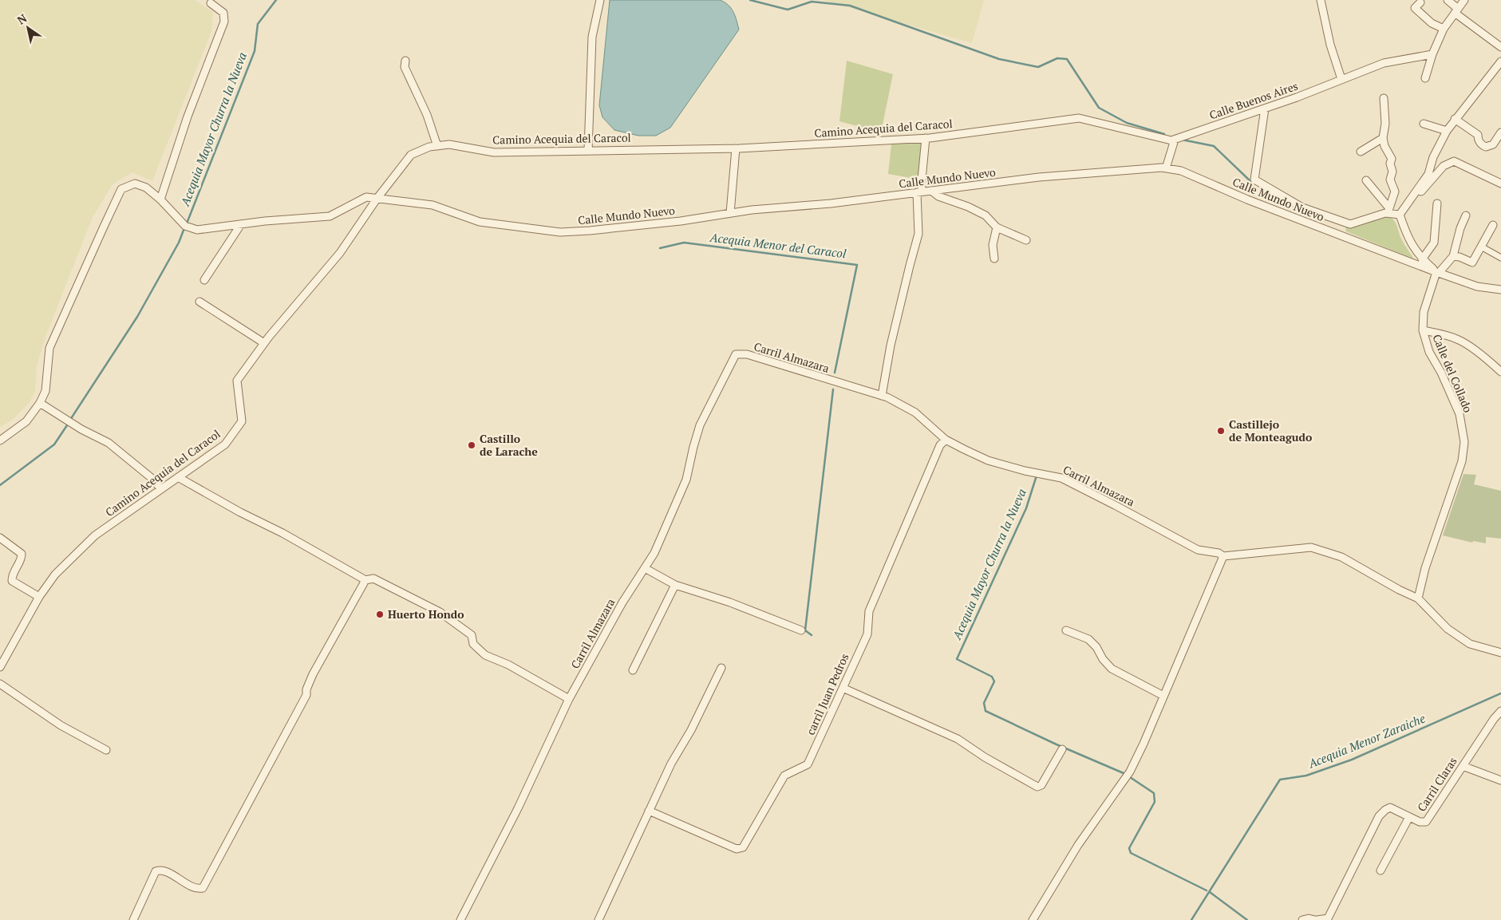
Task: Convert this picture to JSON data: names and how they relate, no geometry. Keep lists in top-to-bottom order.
{
  "streets": {
    "street": [
      "Calle Buenos Aires",
      "Camino Acequia del Caracol",
      "Calle Mundo Nuevo",
      "Carril Almazara",
      "Calle del Collado",
      "carril Juan Pedros",
      "Carril Claras"
    ]
  },
  "crossings": [
    ["Calle Buenos Aires", "Camino Acequia del Caracol"],
    ["Calle Buenos Aires", "Calle Mundo Nuevo"],
    ["Camino Acequia del Caracol", "Calle Mundo Nuevo"],
    ["Calle Mundo Nuevo", "Calle del Collado"],
    ["Carril Almazara", "Calle del Collado"],
    ["Carril Almazara", "carril Juan Pedros"]
  ],
  "water": ["Acequia Mayor Churra la Nueva", "Acequia Menor del Caracol", "Acequia Menor Zaraiche"],
  "places": ["Castillejo de Monteagudo", "Castillo de Larache", "Huerto Hondo"],
  "north": "top left"
}
